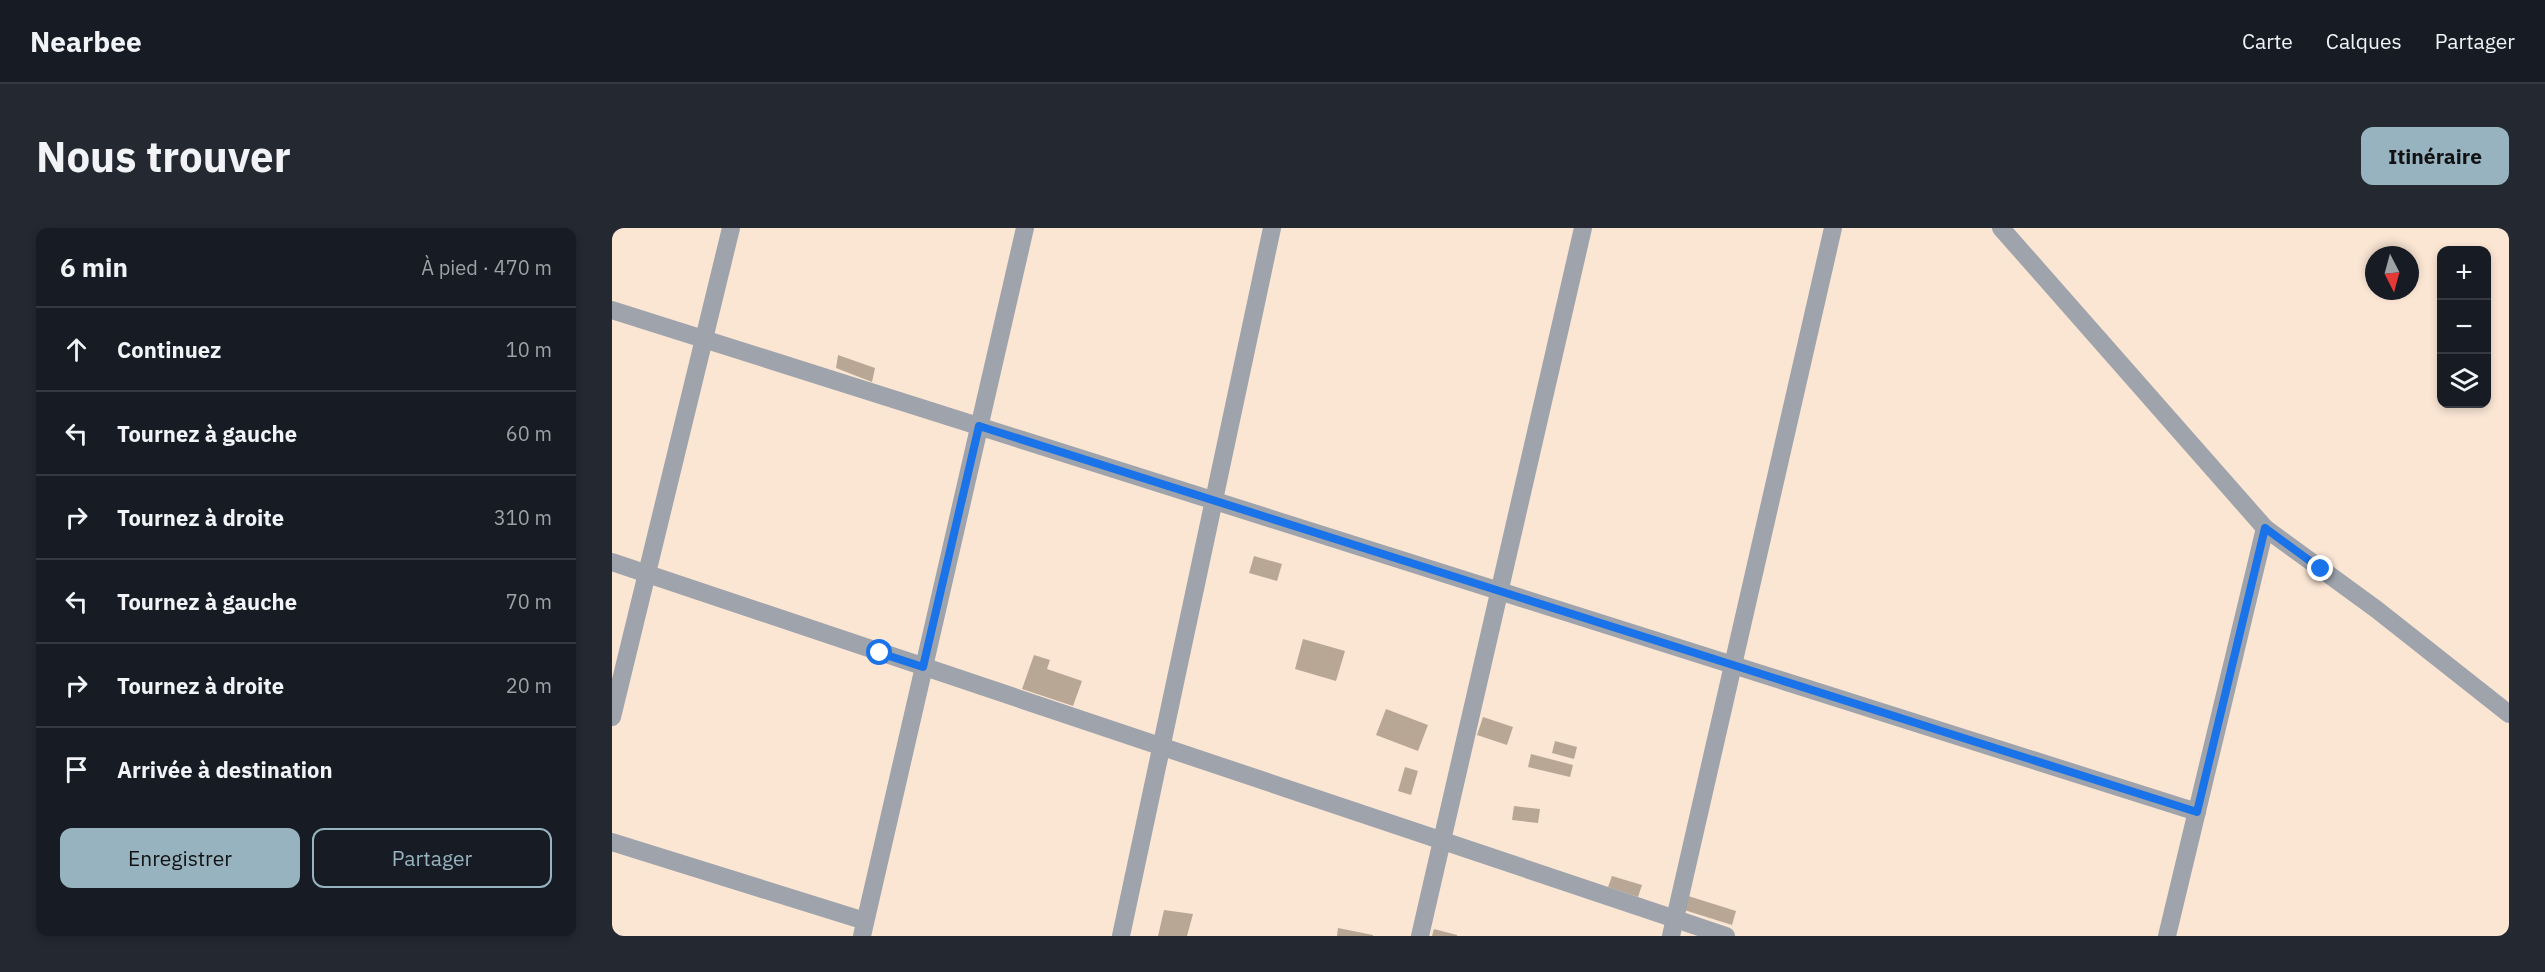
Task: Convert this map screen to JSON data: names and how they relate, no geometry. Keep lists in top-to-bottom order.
{
  "north": "bottom",
  "page": {
    "header": "Nearbee",
    "nav": ["Carte", "Calques", "Partager"],
    "buttons": [
      "Itinéraire",
      ["Enregistrer", "Partager"]
    ],
    "title": "Nous trouver",
    "heading": ["6 min", "À pied · 470 m"],
    "map_buttons": ["+", "−"],
    "list": [
      ["Continuez", "10 m"],
      ["Tournez à gauche", "60 m"],
      ["Tournez à droite", "310 m"],
      ["Tournez à gauche", "70 m"],
      ["Tournez à droite", "20 m"],
      "Arrivée à destination"
    ]
  }
}
